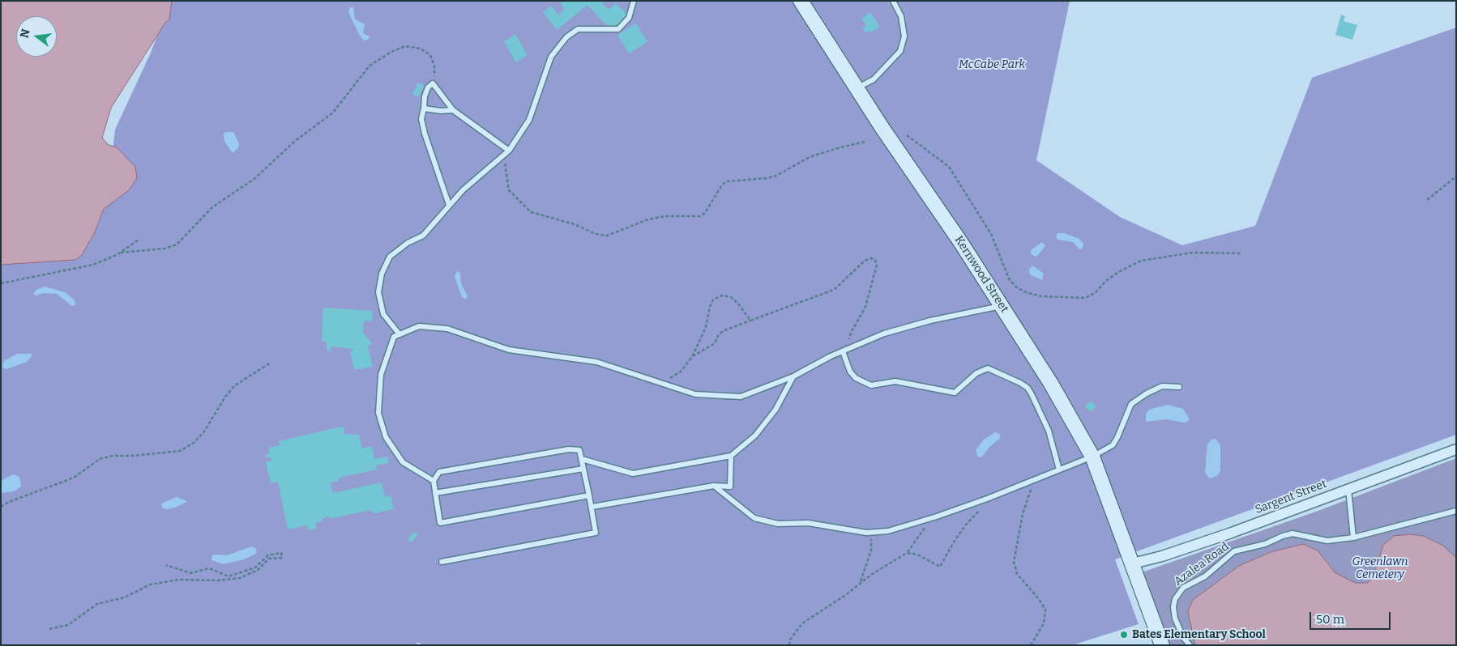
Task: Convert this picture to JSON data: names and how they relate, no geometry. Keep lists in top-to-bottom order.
{
  "streets": {
    "main road": ["Kernwood Street"],
    "street": ["Sargent Street"],
    "lane": ["Azalea Road"]
  },
  "crossings": [
    ["Kernwood Street", "Sargent Street"]
  ],
  "parks": ["McCabe Park", "Greenlawn Cemetery"],
  "places": ["Bates Elementary School"],
  "scale_bar": "50 m",
  "north": "left"
}
